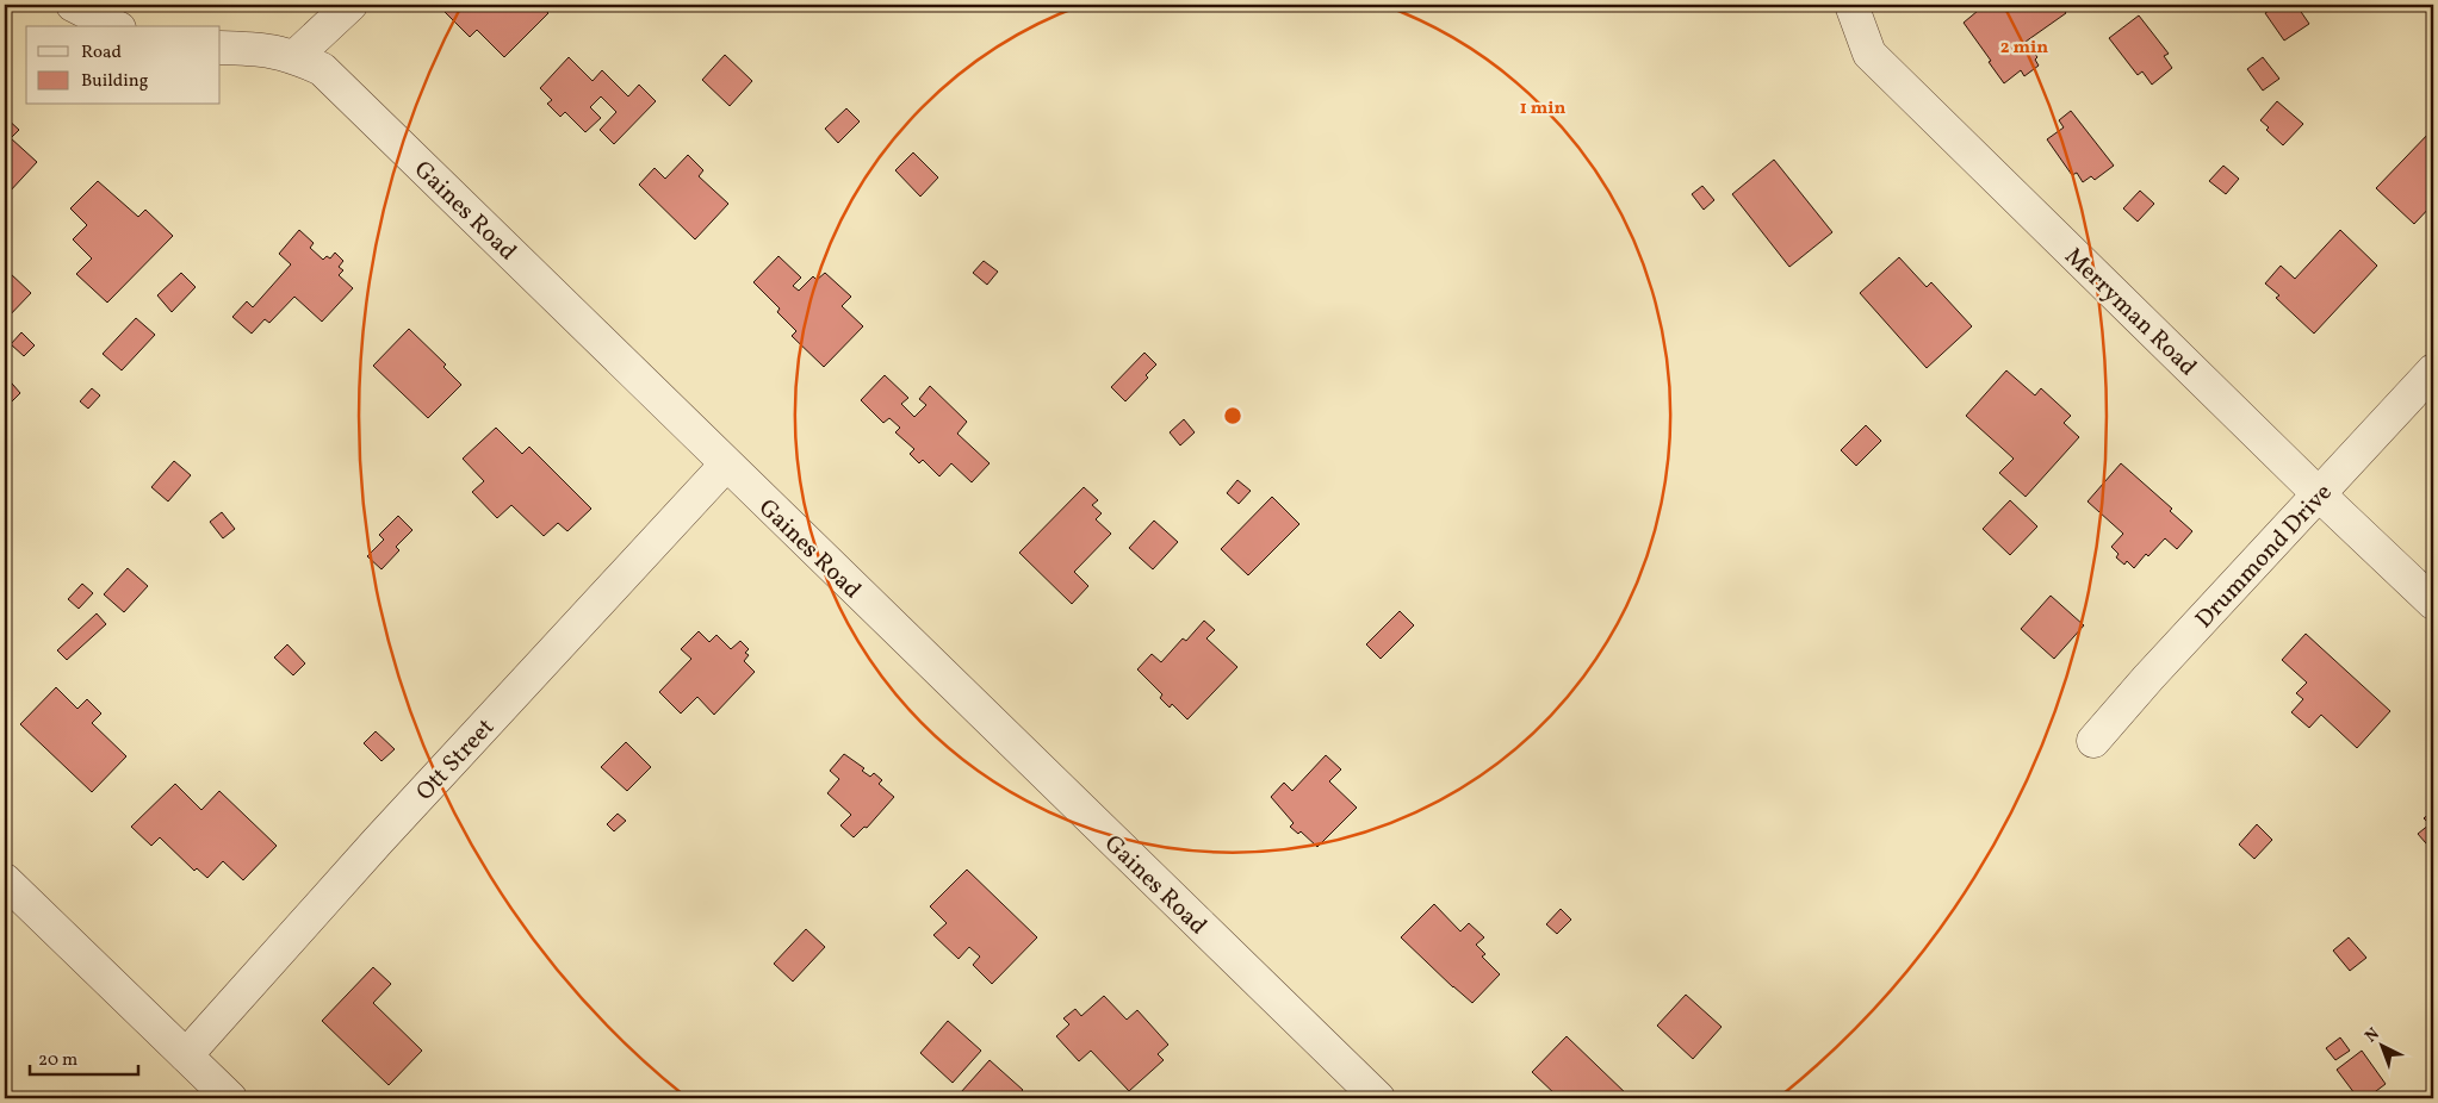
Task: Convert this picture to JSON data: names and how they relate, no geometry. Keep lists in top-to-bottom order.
{
  "streets": {
    "street": [
      "Gaines Road",
      "Merryman Road",
      "Drummond Drive",
      "Ott Street"
    ]
  },
  "crossings": [
    ["Gaines Road", "Ott Street"],
    ["Merryman Road", "Drummond Drive"]
  ],
  "legend": ["Road", "Building"],
  "scale_bar": "20 m",
  "north": "top left",
  "rings": ["2 min", "1 min"]
}
